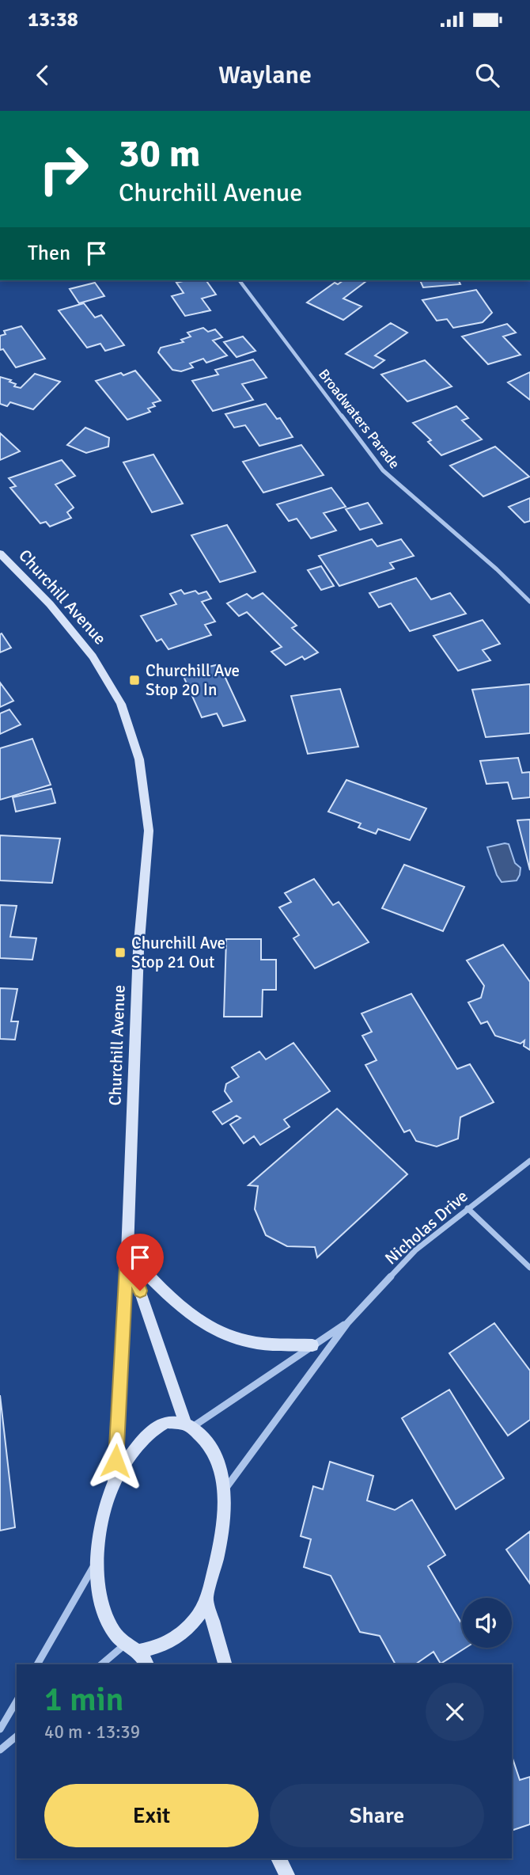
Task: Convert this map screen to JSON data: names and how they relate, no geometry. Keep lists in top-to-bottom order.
{
  "streets": {
    "street": ["Broadwaters Parade", "Churchill Avenue", "Nicholas Drive"]
  },
  "crossings": [
    ["Churchill Avenue", "Nicholas Drive"]
  ],
  "places": {
    "transit": ["Churchill Ave Stop 20 In", "Churchill Ave Stop 21 Out"]
  },
  "page": {
    "status": "13:38",
    "header": "Waylane",
    "turn": ["30 m", "Churchill Avenue"],
    "then": "Then",
    "heading": ["1 min", "40 m · 13:39"],
    "buttons": ["Exit", "Share"]
  }
}
